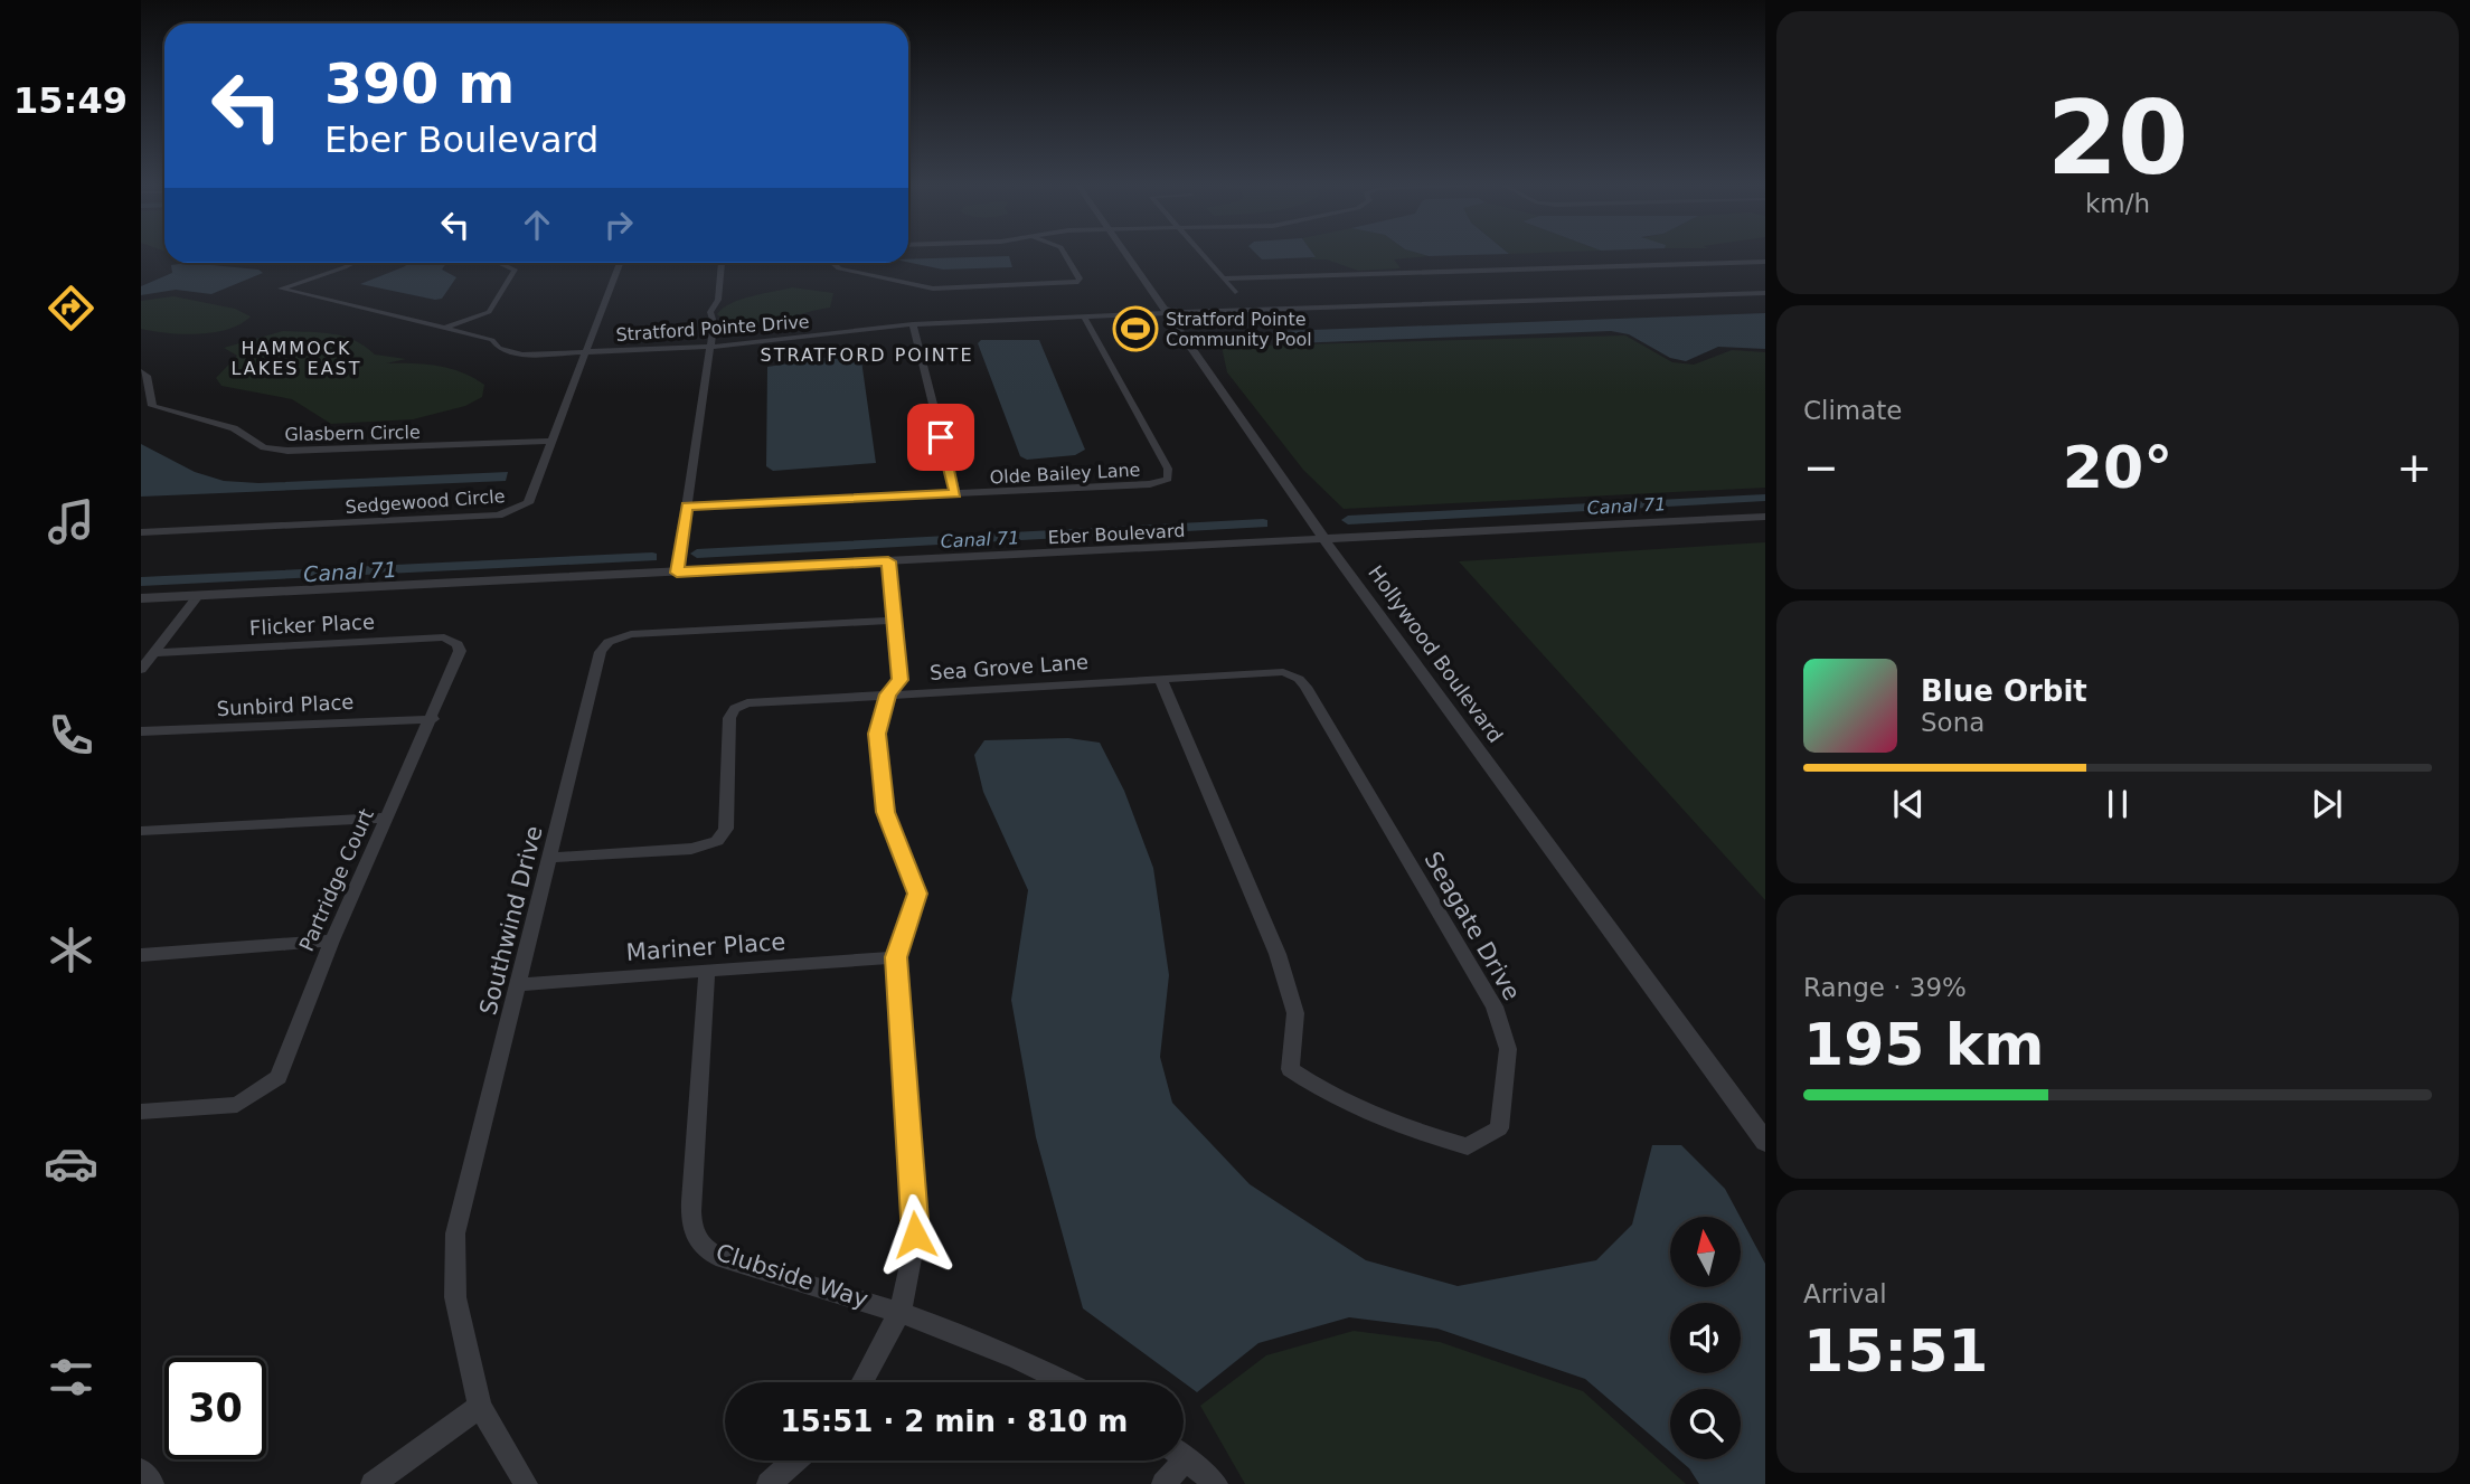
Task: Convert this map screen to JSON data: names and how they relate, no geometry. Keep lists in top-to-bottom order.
{
  "streets": {
    "street": [
      "Stratford Pointe Drive",
      "Glasbern Circle",
      "Olde Bailey Lane",
      "Sedgewood Circle",
      "Eber Boulevard",
      "Flicker Place",
      "Hollywood Boulevard",
      "Sea Grove Lane",
      "Sunbird Place",
      "Partridge Court",
      "Southwind Drive",
      "Seagate Drive",
      "Mariner Place",
      "Clubside Way"
    ]
  },
  "crossings": [
    ["Stratford Pointe Drive", "Olde Bailey Lane"],
    ["Stratford Pointe Drive", "Sedgewood Circle"],
    ["Stratford Pointe Drive", "Hollywood Boulevard"],
    ["Glasbern Circle", "Sedgewood Circle"],
    ["Eber Boulevard", "Hollywood Boulevard"],
    ["Flicker Place", "Partridge Court"],
    ["Sea Grove Lane", "Southwind Drive"],
    ["Sea Grove Lane", "Seagate Drive"],
    ["Sunbird Place", "Partridge Court"],
    ["Southwind Drive", "Mariner Place"],
    ["Mariner Place", "Clubside Way"]
  ],
  "districts": ["HAMMOCK LAKES EAST", "STRATFORD POINTE"],
  "water": ["Canal 71"],
  "places": {
    "sports": ["Stratford Pointe Community Pool"]
  },
  "north": "top",
  "page": {
    "tabs": "15:49",
    "tile": [
      ["20", "km/h"],
      "Climate",
      ["Range · 39%", "195 km"],
      ["Arrival", "15:51"]
    ],
    "turn": ["390 m", "Eber Boulevard"],
    "heat": ["−", "20°", "+"],
    "song": ["Blue Orbit", "Sona"],
    "limit": "30",
    "trip": "15:51 · 2 min · 810 m"
  }
}
